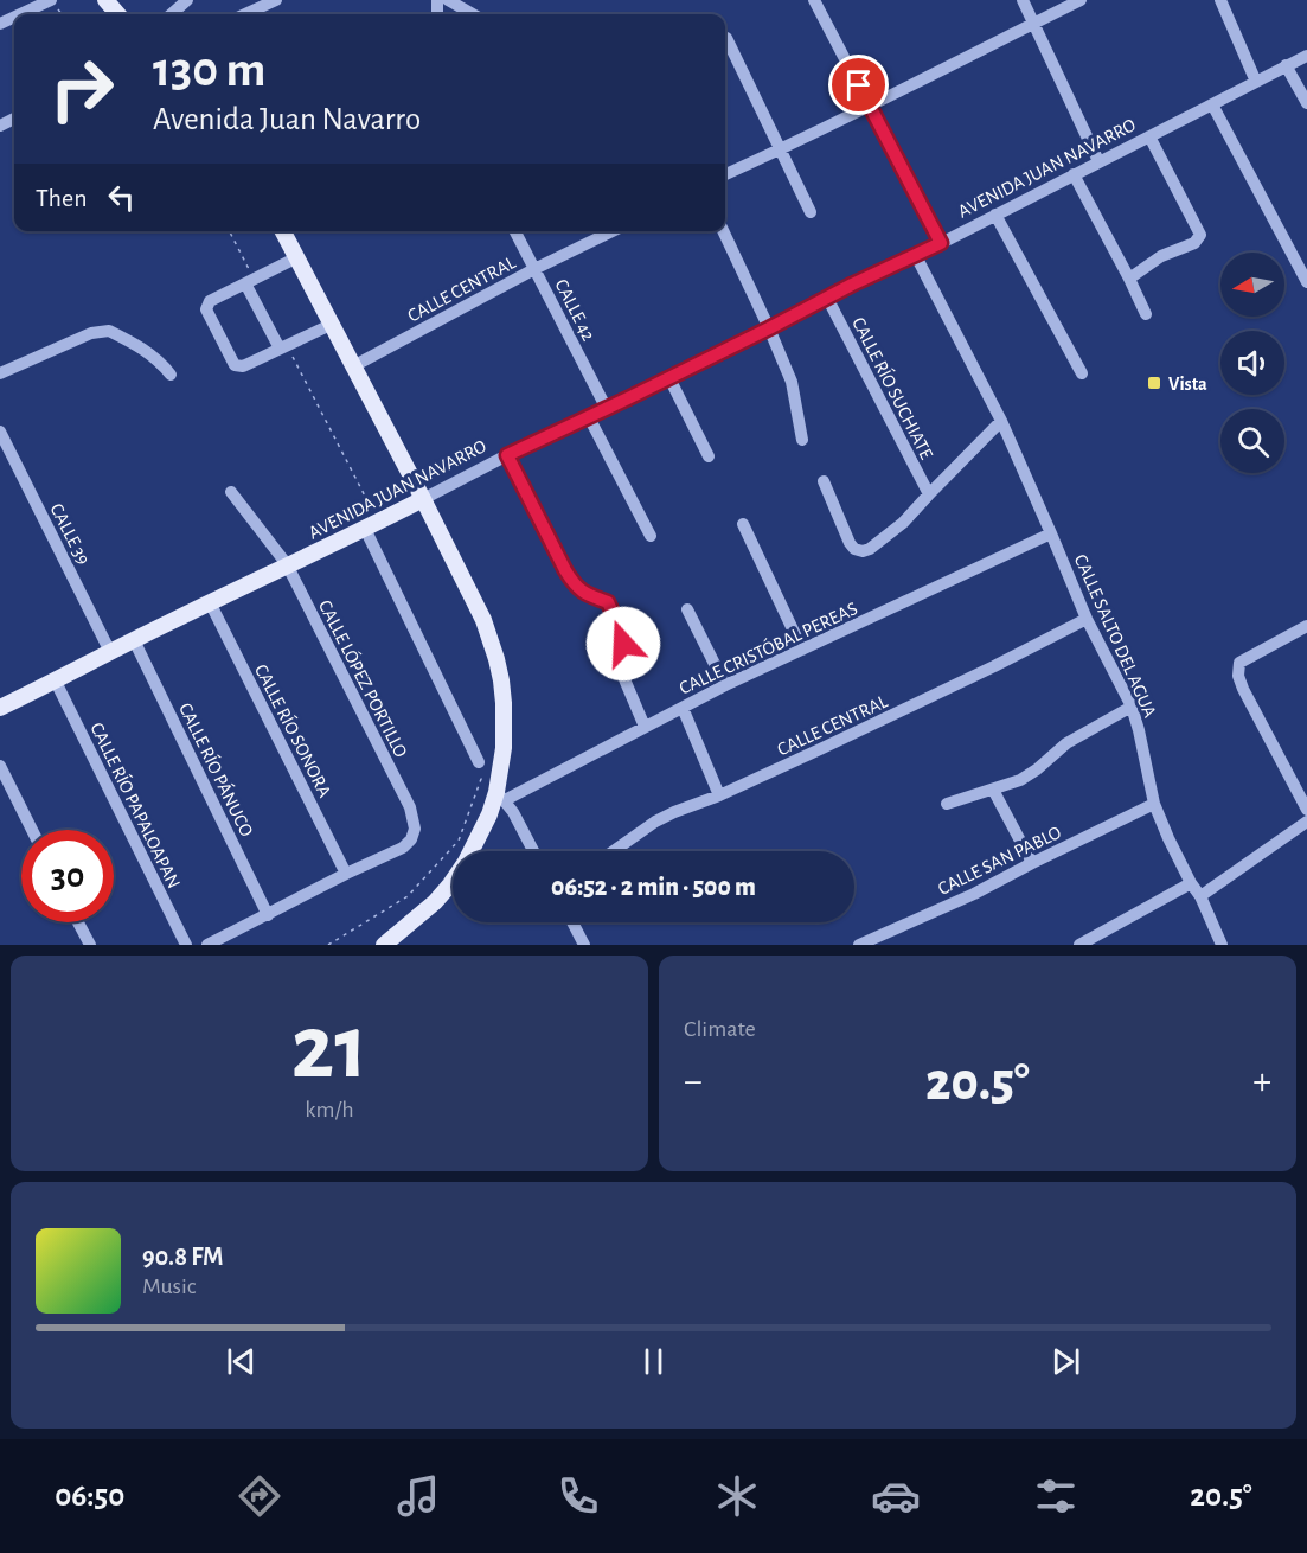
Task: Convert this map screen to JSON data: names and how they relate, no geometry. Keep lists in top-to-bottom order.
{
  "streets": {
    "main road": ["AVENIDA JUAN NAVARRO"],
    "street": [
      "CALLE CENTRAL",
      "CALLE 42",
      "CALLE RÍO SUCHIATE",
      "CALLE 39",
      "CALLE SALTO DEL AGUA",
      "CALLE CRISTÓBAL PEREAS",
      "CALLE LÓPEZ PORTILLO",
      "CALLE RÍO SONORA",
      "CALLE RÍO PÁNUCO",
      "CALLE RÍO PAPALOAPAN",
      "CALLE SAN PABLO"
    ]
  },
  "crossings": [
    ["AVENIDA JUAN NAVARRO", "CALLE 42"],
    ["AVENIDA JUAN NAVARRO", "CALLE RÍO SUCHIATE"],
    ["AVENIDA JUAN NAVARRO", "CALLE 39"],
    ["AVENIDA JUAN NAVARRO", "CALLE SALTO DEL AGUA"],
    ["AVENIDA JUAN NAVARRO", "CALLE LÓPEZ PORTILLO"],
    ["AVENIDA JUAN NAVARRO", "CALLE RÍO SONORA"],
    ["AVENIDA JUAN NAVARRO", "CALLE RÍO PÁNUCO"],
    ["AVENIDA JUAN NAVARRO", "CALLE RÍO PAPALOAPAN"],
    ["CALLE CENTRAL", "CALLE 42"],
    ["CALLE CENTRAL", "CALLE SALTO DEL AGUA"],
    ["CALLE SALTO DEL AGUA", "CALLE CRISTÓBAL PEREAS"],
    ["CALLE SALTO DEL AGUA", "CALLE SAN PABLO"],
    ["CALLE LÓPEZ PORTILLO", "CALLE RÍO SONORA"]
  ],
  "places": {
    "transit": ["Vista"]
  },
  "north": "left",
  "page": {
    "turn": ["130 m", "Avenida Juan Navarro"],
    "then": "Then",
    "limit": "30",
    "trip": "06:52 · 2 min · 500 m",
    "tile": [
      ["21", "km/h"],
      "Climate"
    ],
    "heat": ["−", "20.5°", "+"],
    "song": ["90.8 FM", "Music"],
    "tabs": ["06:50", "20.5°"]
  }
}
